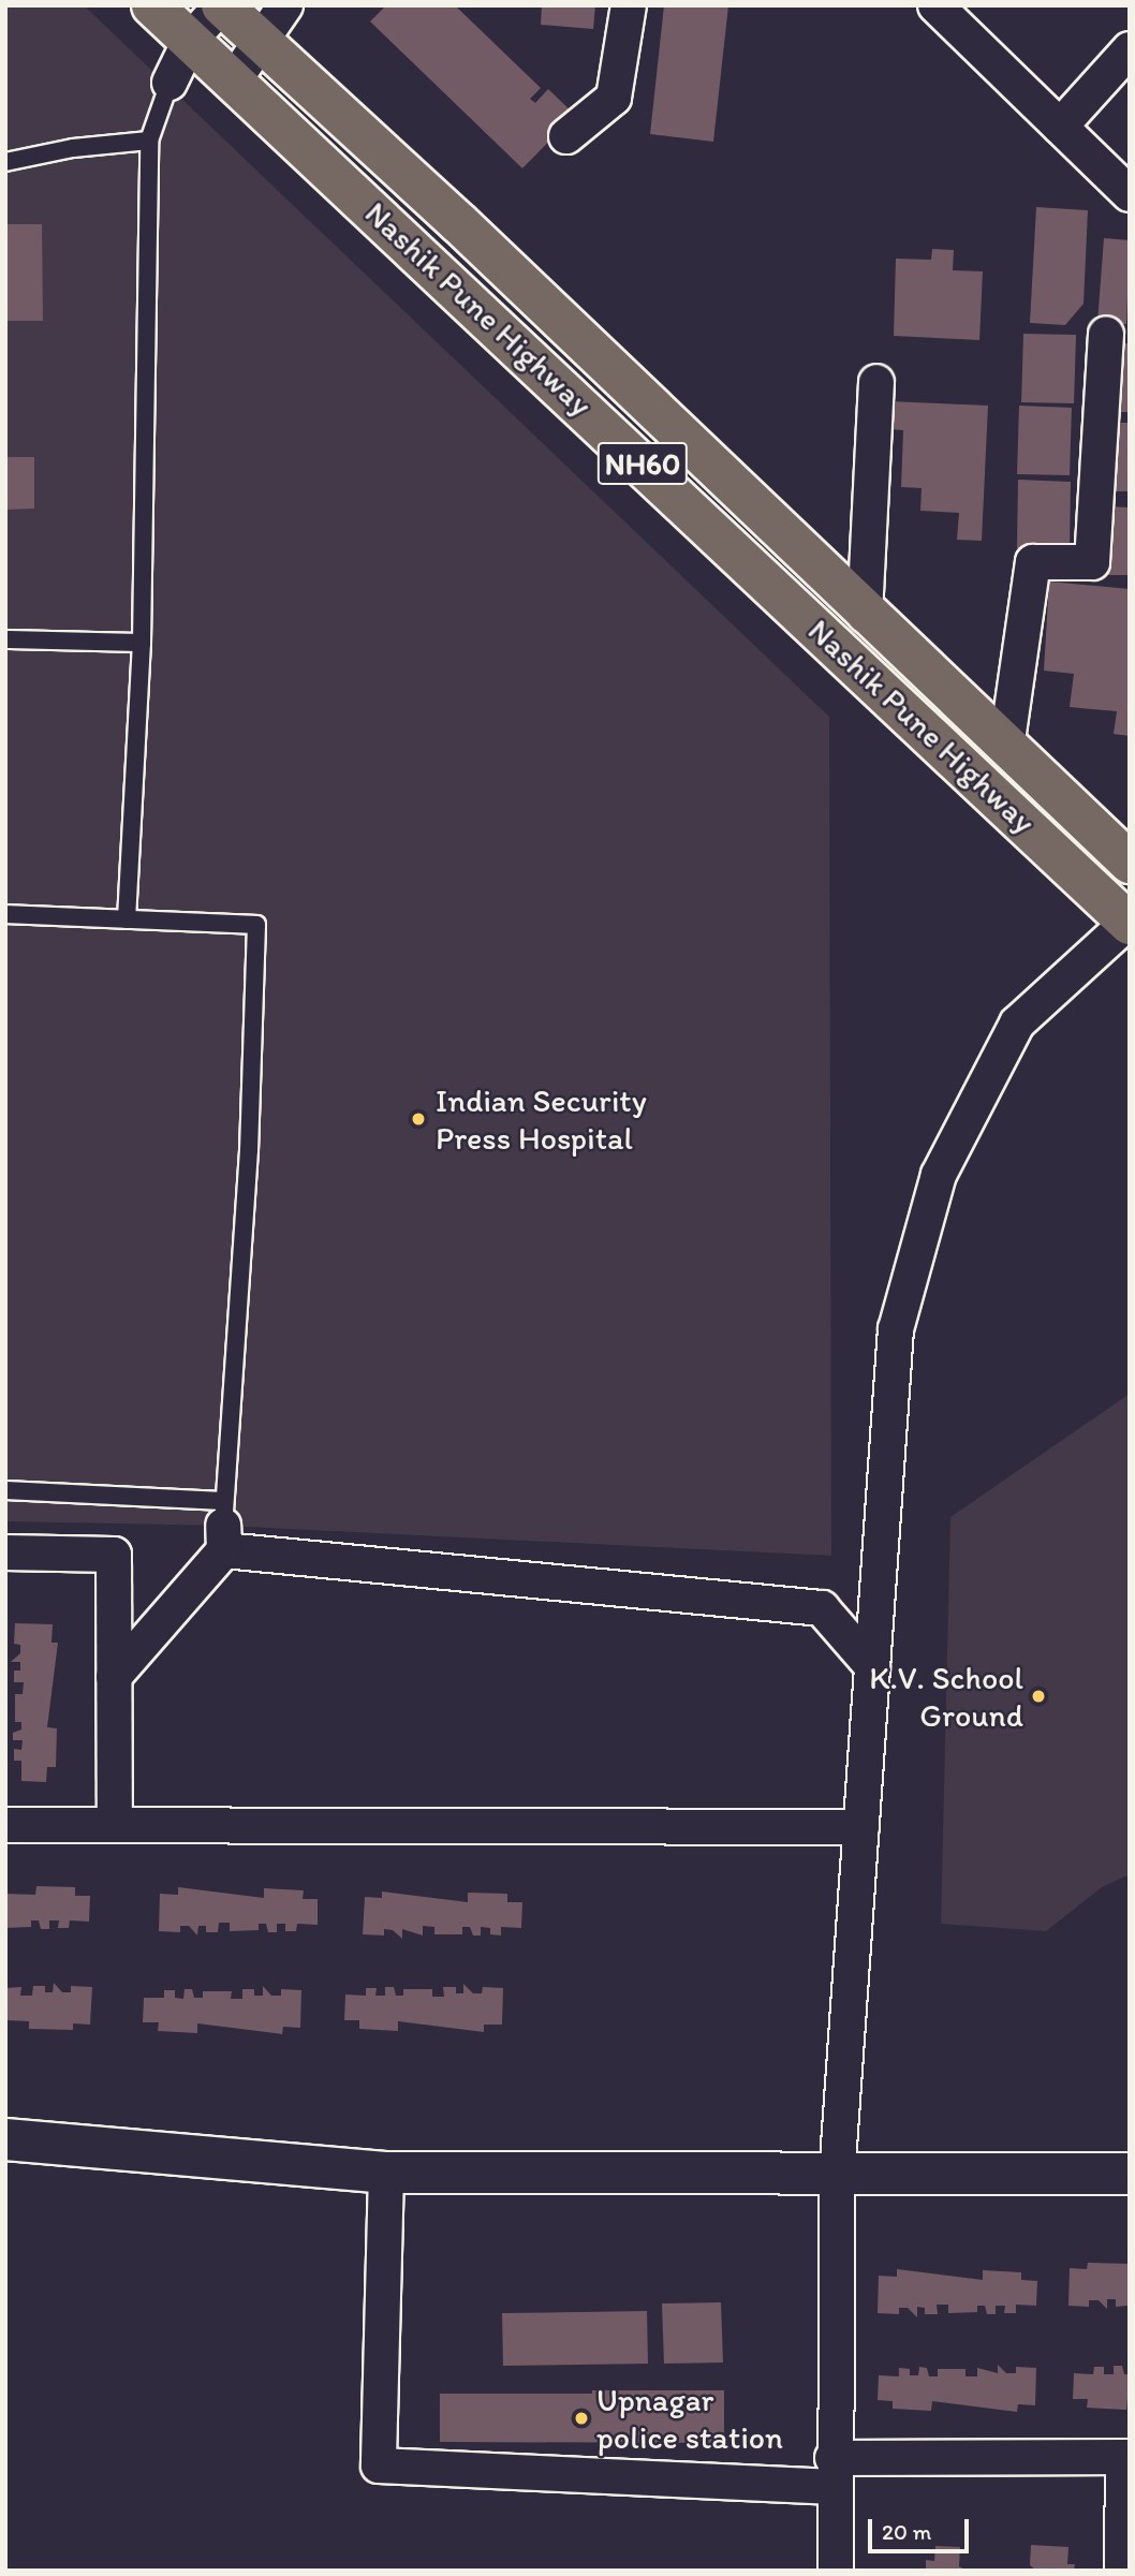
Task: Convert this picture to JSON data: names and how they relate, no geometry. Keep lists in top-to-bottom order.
{
  "streets": {
    "highway": ["Nashik Pune Highway", "NH60"]
  },
  "places": ["Indian Security Press Hospital", "K.V. School Ground", "Upnagar police station"],
  "scale_bar": "20 m"
}
